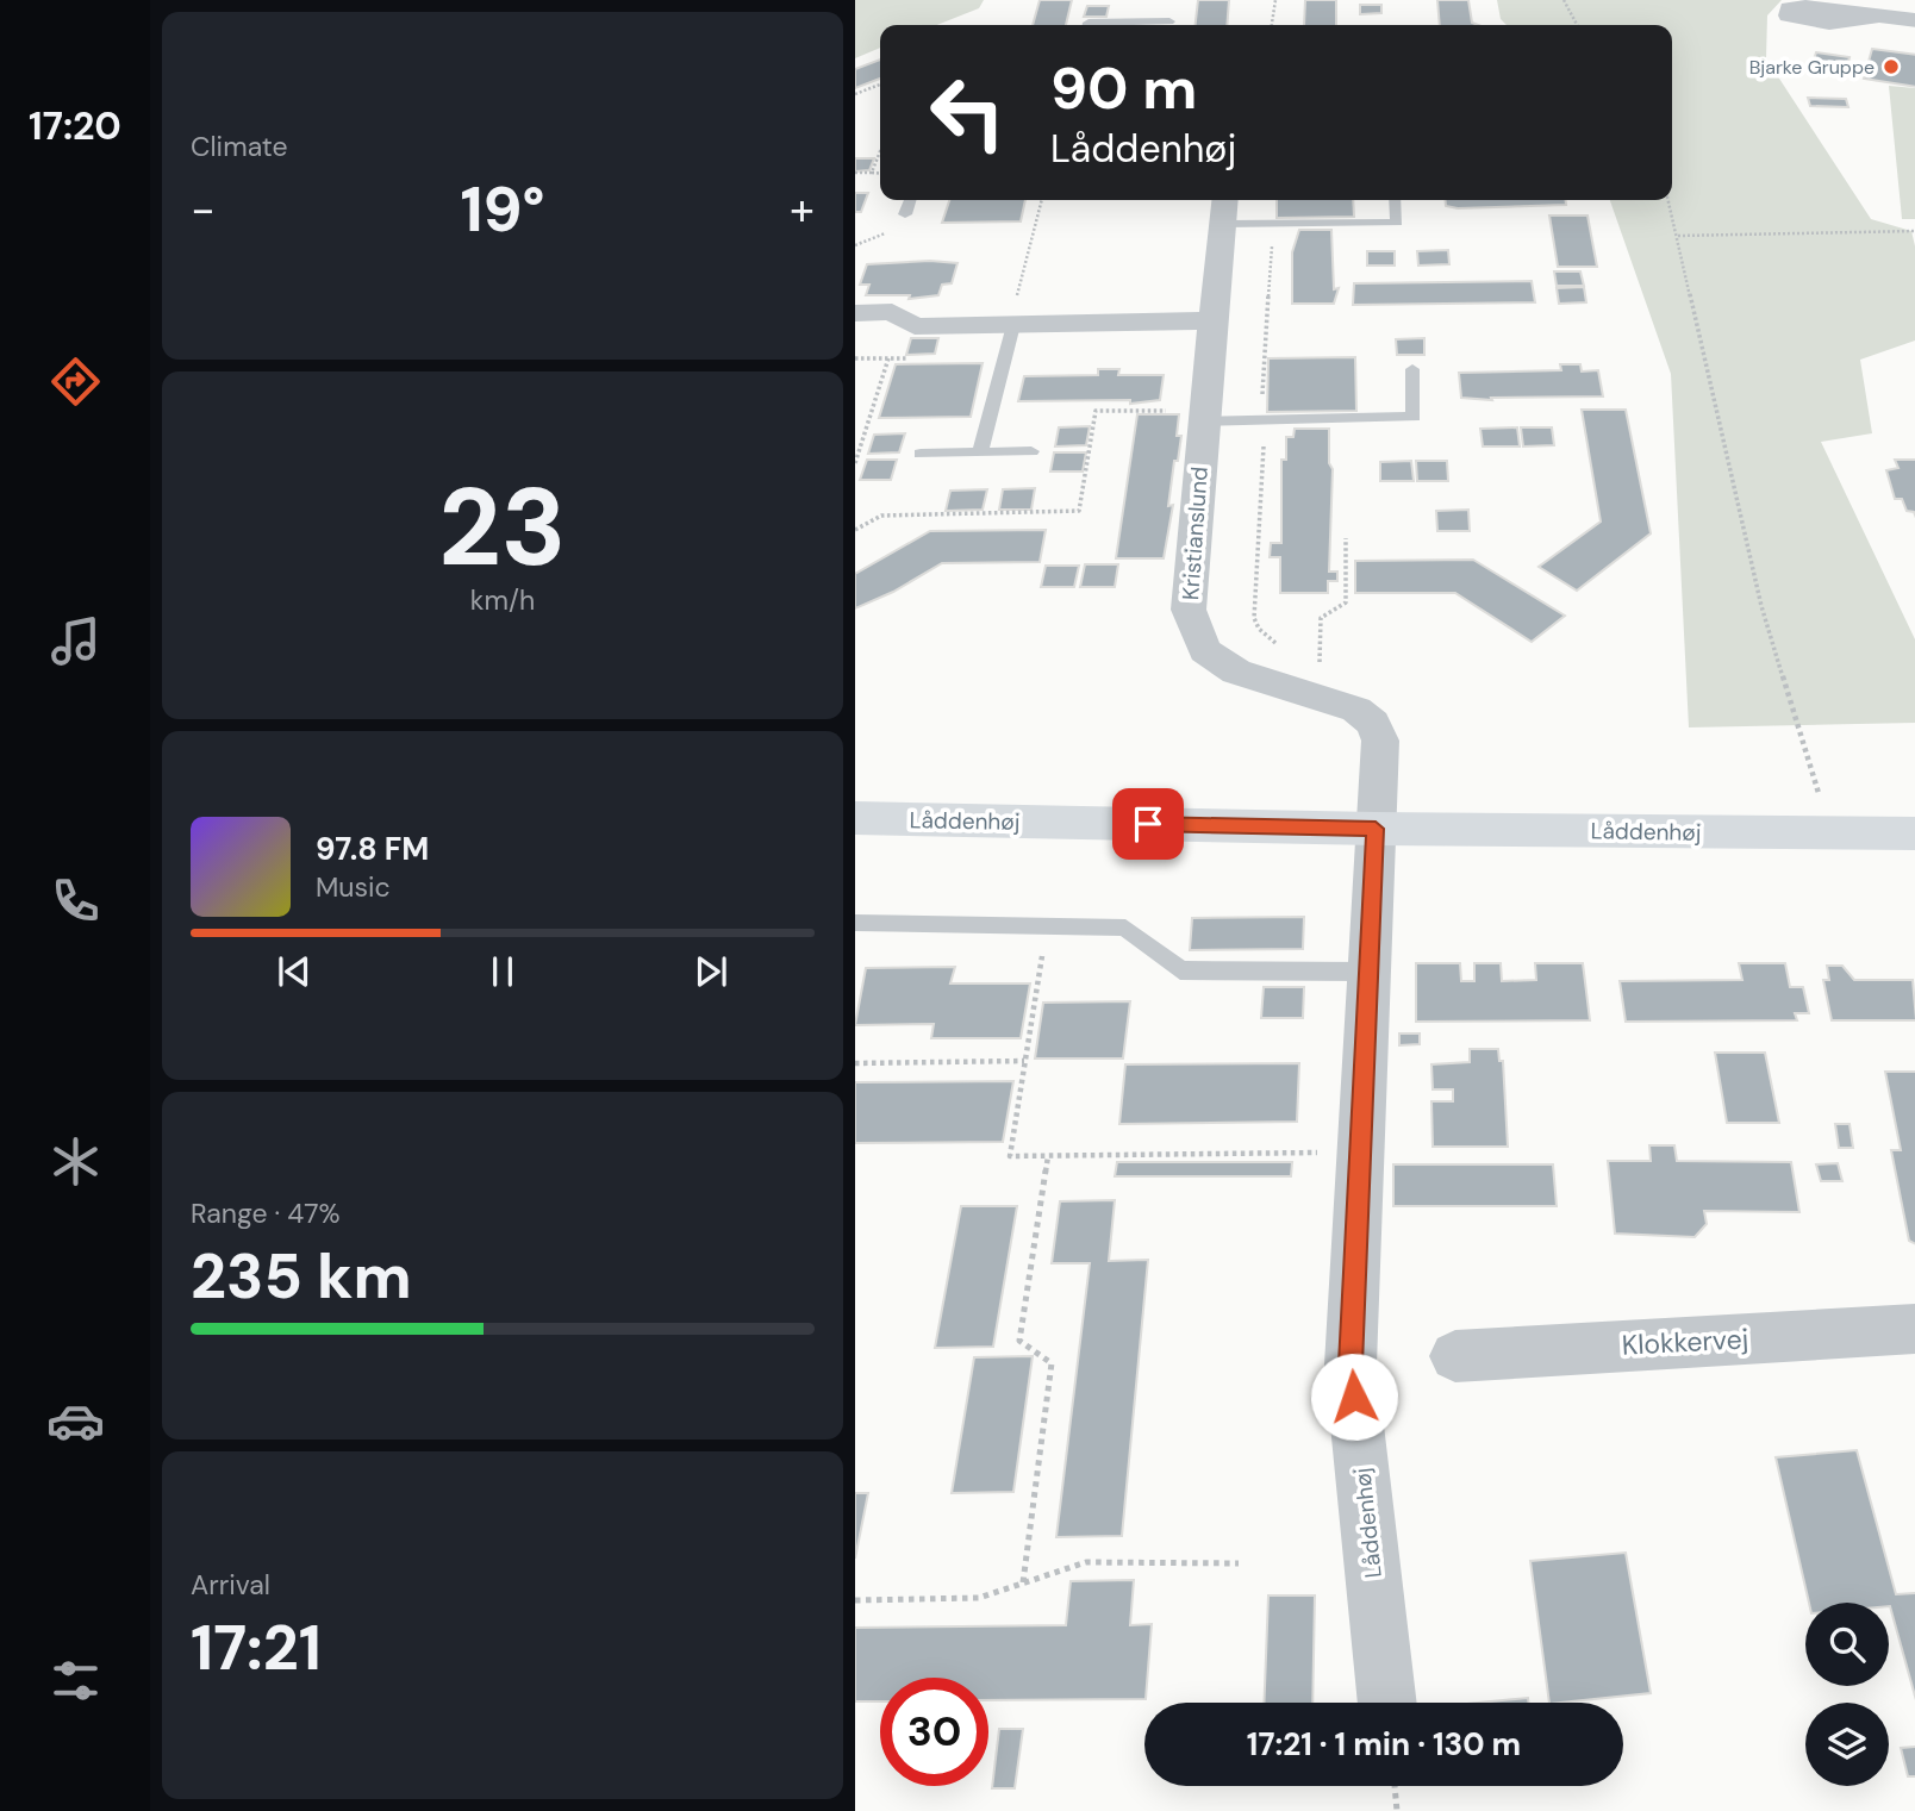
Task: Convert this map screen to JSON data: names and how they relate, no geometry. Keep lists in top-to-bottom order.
{
  "streets": {
    "street": ["Kristianslund", "Låddenhøj", "Klokkervej"]
  },
  "crossings": [
    ["Kristianslund", "Låddenhøj"]
  ],
  "places": ["Bjarke Gruppe"],
  "page": {
    "tabs": "17:20",
    "tile": [
      "Climate",
      ["23", "km/h"],
      ["Range · 47%", "235 km"],
      ["Arrival", "17:21"]
    ],
    "turn": ["90 m", "Låddenhøj"],
    "heat": ["−", "19°", "+"],
    "song": ["97.8 FM", "Music"],
    "limit": "30",
    "trip": "17:21 · 1 min · 130 m"
  }
}
